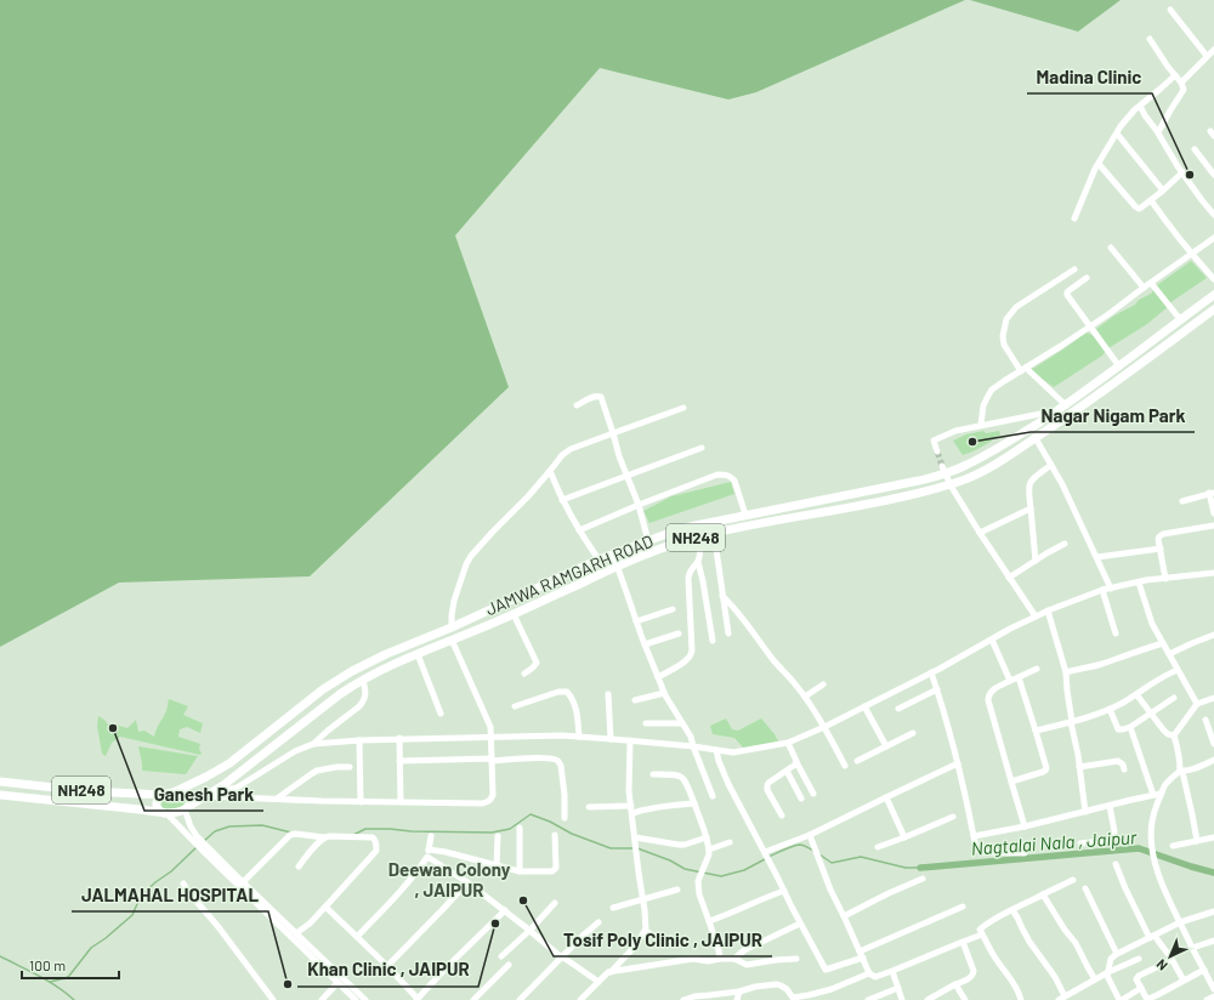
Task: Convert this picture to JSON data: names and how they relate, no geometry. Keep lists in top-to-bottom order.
{
  "streets": {
    "highway": ["NH248", "JAMWA RAMGARH ROAD"]
  },
  "crossings": [
    ["NH248", "JAMWA RAMGARH ROAD"]
  ],
  "districts": ["Deewan Colony , JAIPUR"],
  "water": ["Nagtalai Nala , Jaipur"],
  "places": [
    "Madina Clinic",
    "Nagar Nigam Park",
    "Ganesh Park",
    "Tosif Poly Clinic , JAIPUR",
    "Khan Clinic , JAIPUR",
    "JALMAHAL HOSPITAL"
  ],
  "scale_bar": "100 m",
  "north": "bottom left"
}
